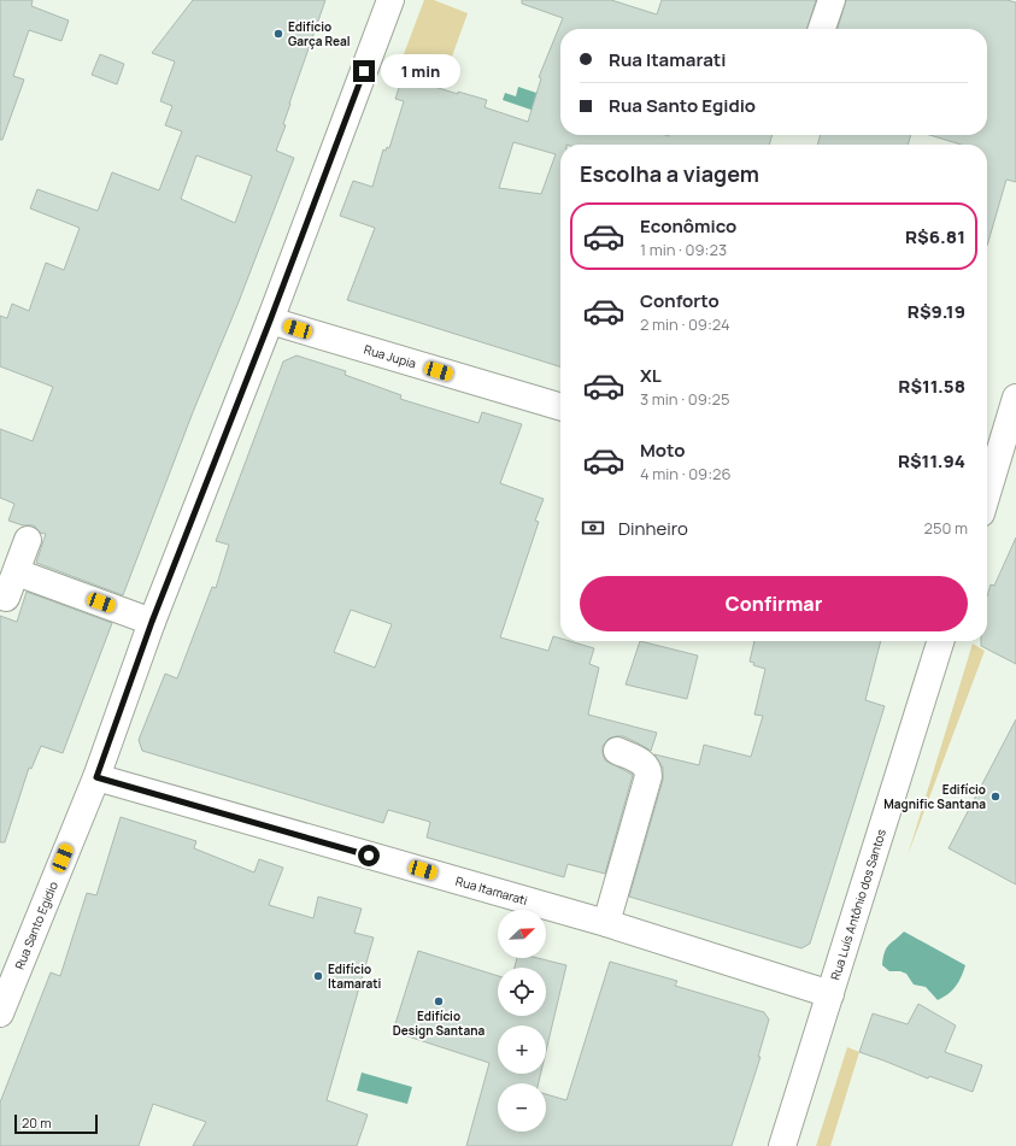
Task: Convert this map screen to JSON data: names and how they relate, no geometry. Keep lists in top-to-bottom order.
{
  "streets": {
    "street": [
      "Rua Jupia",
      "Rua Itamarati",
      "Rua Luís Antônio dos Santos",
      "Rua Santo Egidio"
    ]
  },
  "crossings": [
    ["Rua Jupia", "Rua Santo Egidio"],
    ["Rua Itamarati", "Rua Luís Antônio dos Santos"],
    ["Rua Itamarati", "Rua Santo Egidio"]
  ],
  "places": [
    "Edifício Garça Real",
    "Edifício Magnific Santana",
    "Edifício Itamarati",
    "Edifício Design Santana"
  ],
  "scale_bar": "20 m",
  "north": "top right",
  "page": {
    "banner": ["Rua Itamarati", "Rua Santo Egidio"],
    "bubble": "1 min",
    "heading": "Escolha a viagem",
    "list": [
      {
        "name": "Econômico",
        "note": "1 min · 09:23",
        "value": "R$6.81"
      },
      {
        "name": "Conforto",
        "note": "2 min · 09:24",
        "value": "R$9.19"
      },
      {
        "name": "XL",
        "note": "3 min · 09:25",
        "value": "R$11.58"
      },
      {
        "name": "Moto",
        "note": "4 min · 09:26",
        "value": "R$11.94"
      }
    ],
    "pay": ["Dinheiro", "250 m"],
    "buttons": "Confirmar",
    "map_buttons": ["+", "−"],
    "scale": "20 m"
  }
}
